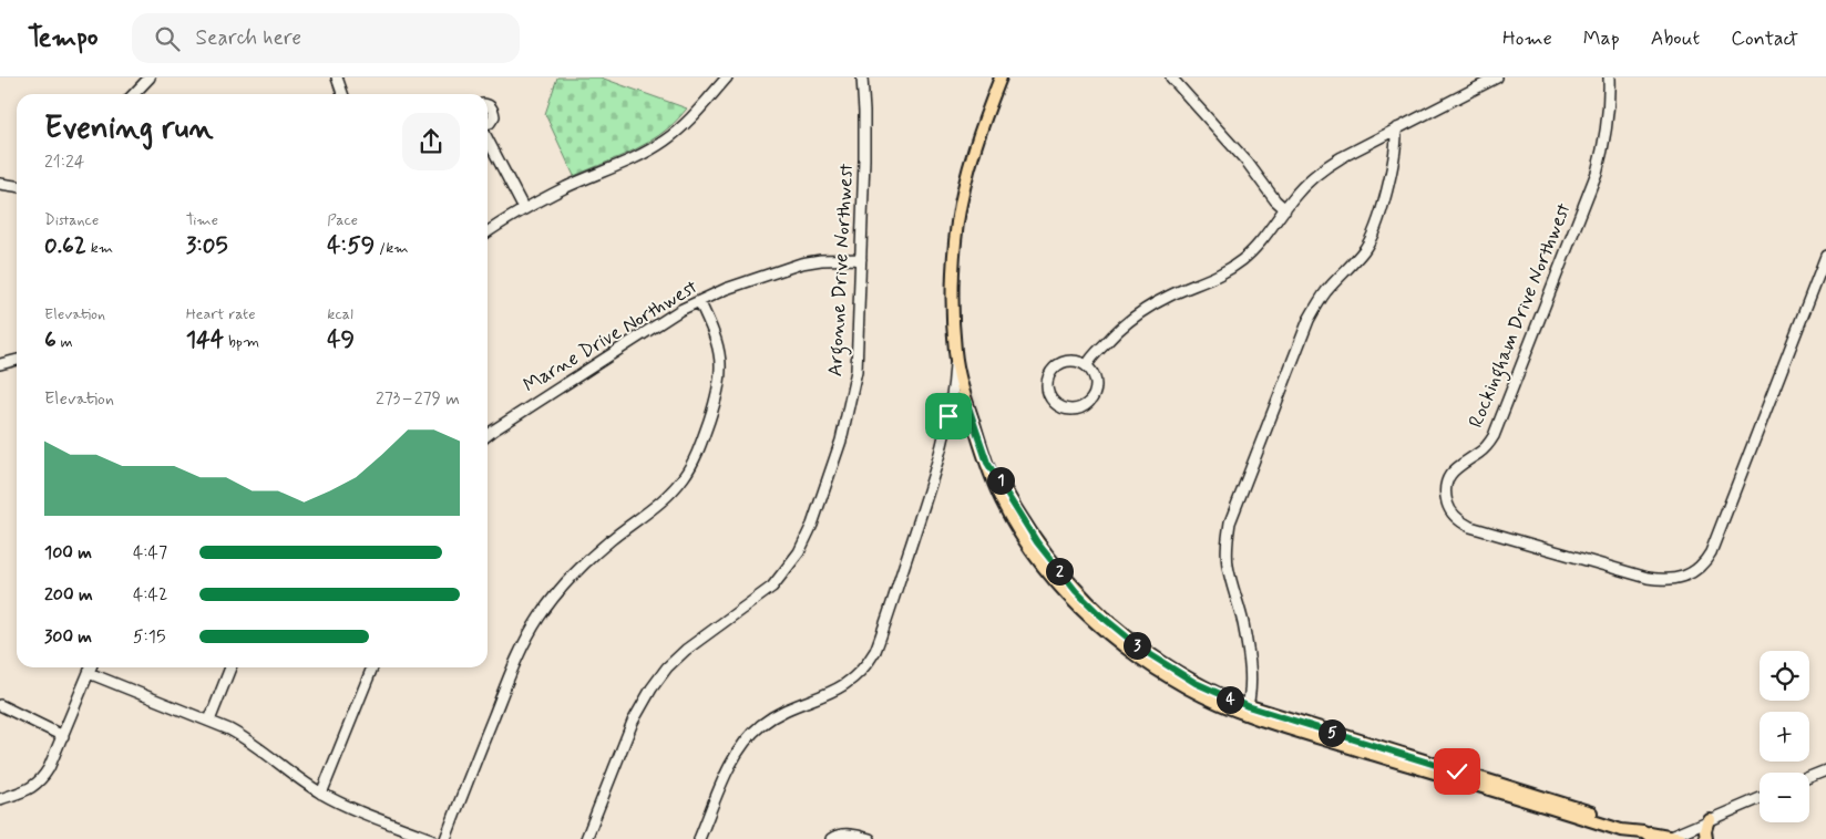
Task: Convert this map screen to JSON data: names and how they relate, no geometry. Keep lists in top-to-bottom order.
{
  "streets": {
    "street": ["Argonne Drive Northwest", "Rockingham Drive Northwest", "Marne Drive Northwest"]
  },
  "crossings": [
    ["Argonne Drive Northwest", "Marne Drive Northwest"]
  ],
  "page": {
    "header": "Tempo",
    "search": "Search here",
    "nav": [
      "Home",
      "Map",
      "About",
      "Contact"
    ],
    "heading": ["Evening run", "21:24"],
    "stats": [
      ["Distance", "0.62 km"],
      ["Time", "3:05"],
      ["Pace", "4:59 /km"],
      ["Elevation", "6 m"],
      ["Heart rate", "144 bpm"],
      ["kcal", "49"]
    ],
    "chart": ["Elevation", "273–279 m"],
    "pins": [
      "1",
      "2",
      "3",
      "4",
      "5"
    ],
    "list": [
      {
        "name": "100 m",
        "note": "4:47"
      },
      {
        "name": "200 m",
        "note": "4:42"
      },
      {
        "name": "300 m",
        "note": "5:15"
      }
    ],
    "map_buttons": ["+", "−"]
  }
}
